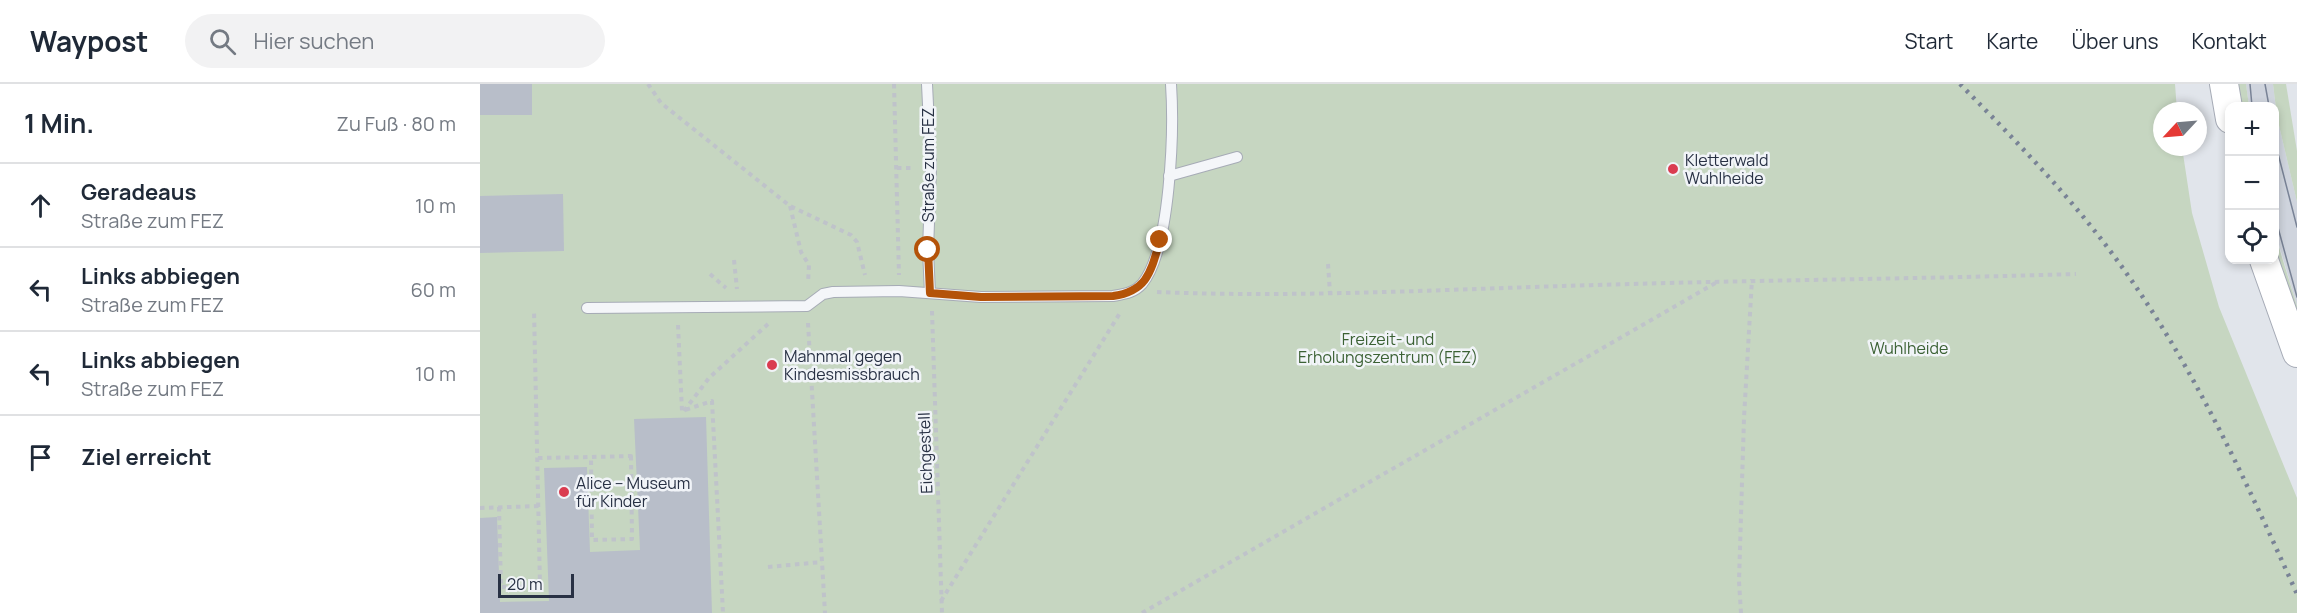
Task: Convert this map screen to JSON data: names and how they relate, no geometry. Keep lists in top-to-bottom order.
{
  "streets": {
    "lane": ["Straße zum FEZ"],
    "path": ["Eichgestell"]
  },
  "crossings": [
    ["Straße zum FEZ", "Eichgestell"]
  ],
  "parks": ["Freizeit- und Erholungszentrum (FEZ)", "Wuhlheide"],
  "places": ["Kletterwald Wuhlheide", "Mahnmal gegen Kindesmissbrauch", "Alice – Museum für Kinder"],
  "scale_bar": "20 m",
  "north": "bottom left",
  "page": {
    "header": "Waypost",
    "search": "Hier suchen",
    "nav": [
      "Start",
      "Karte",
      "Über uns",
      "Kontakt"
    ],
    "heading": ["1 Min.", "Zu Fuß · 80 m"],
    "map_buttons": ["+", "−"],
    "list": [
      ["Geradeaus", "Straße zum FEZ", "10 m"],
      ["Links abbiegen", "Straße zum FEZ", "60 m"],
      ["Links abbiegen", "Straße zum FEZ", "10 m"],
      "Ziel erreicht"
    ],
    "scale": "20 m"
  }
}
